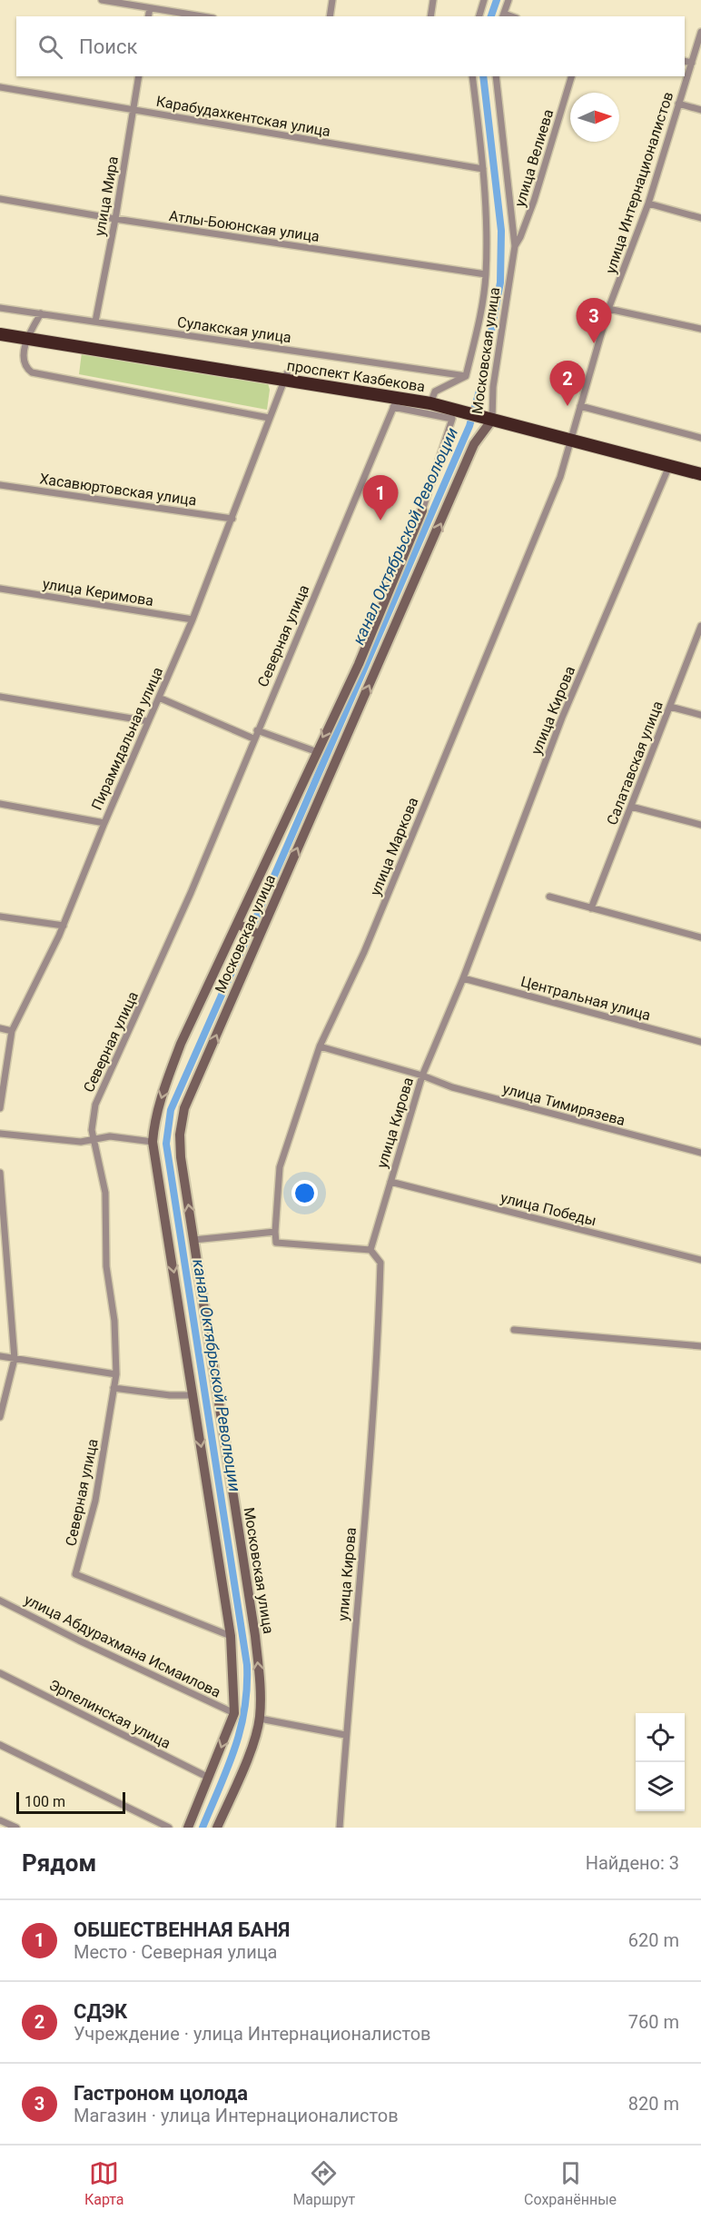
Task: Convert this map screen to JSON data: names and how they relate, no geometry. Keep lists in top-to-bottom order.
{
  "streets": {
    "highway": ["проспект Казбекова"],
    "main road": ["Московская улица"],
    "street": [
      "Карабудахкентская улица",
      "улица Велиева",
      "улица Интернационалистов",
      "улица Мира",
      "Атлы-Боюнская улица",
      "Сулакская улица",
      "Хасавюртовская улица",
      "улица Керимова",
      "Северная улица",
      "улица Кирова",
      "Пирамидальная улица",
      "Салатавская улица",
      "улица Маркова",
      "Центральная улица",
      "улица Тимирязева",
      "улица Победы",
      "улица Абдурахмана Исмаилова",
      "Эрпелинская улица"
    ]
  },
  "crossings": [
    ["Карабудахкентская улица", "улица Мира"],
    ["улица Велиева", "Московская улица"],
    ["улица Интернационалистов", "проспект Казбекова"],
    ["улица Интернационалистов", "улица Маркова"],
    ["улица Мира", "Атлы-Боюнская улица"],
    ["улица Мира", "Сулакская улица"],
    ["Московская улица", "проспект Казбекова"],
    ["Московская улица", "Северная улица"],
    ["Московская улица", "улица Абдурахмана Исмаилова"],
    ["проспект Казбекова", "Северная улица"],
    ["проспект Казбекова", "улица Кирова"],
    ["проспект Казбекова", "Пирамидальная улица"],
    ["Хасавюртовская улица", "Пирамидальная улица"],
    ["улица Керимова", "Пирамидальная улица"],
    ["улица Кирова", "Центральная улица"],
    ["улица Кирова", "улица Тимирязева"],
    ["улица Кирова", "улица Победы"],
    ["улица Маркова", "улица Тимирязева"]
  ],
  "water": ["канал Октябрьской Революции"],
  "scale_bar": "100 m",
  "north": "right",
  "page": {
    "search": "Поиск",
    "pins": ["3", "2", "1"],
    "scale": "100 m",
    "heading": ["Рядом", "Найдено: 3"],
    "list": [
      {
        "mark": "1",
        "name": "ОБШЕСТВЕННАЯ БАНЯ",
        "note": "Место · Северная улица",
        "value": "620 m"
      },
      {
        "mark": "2",
        "name": "СДЭК",
        "note": "Учреждение · улица Интернационалистов",
        "value": "760 m"
      },
      {
        "mark": "3",
        "name": "Гастроном цолода",
        "note": "Магазин · улица Интернационалистов",
        "value": "820 m"
      }
    ],
    "nav": ["Карта", "Маршрут", "Сохранённые"]
  }
}
